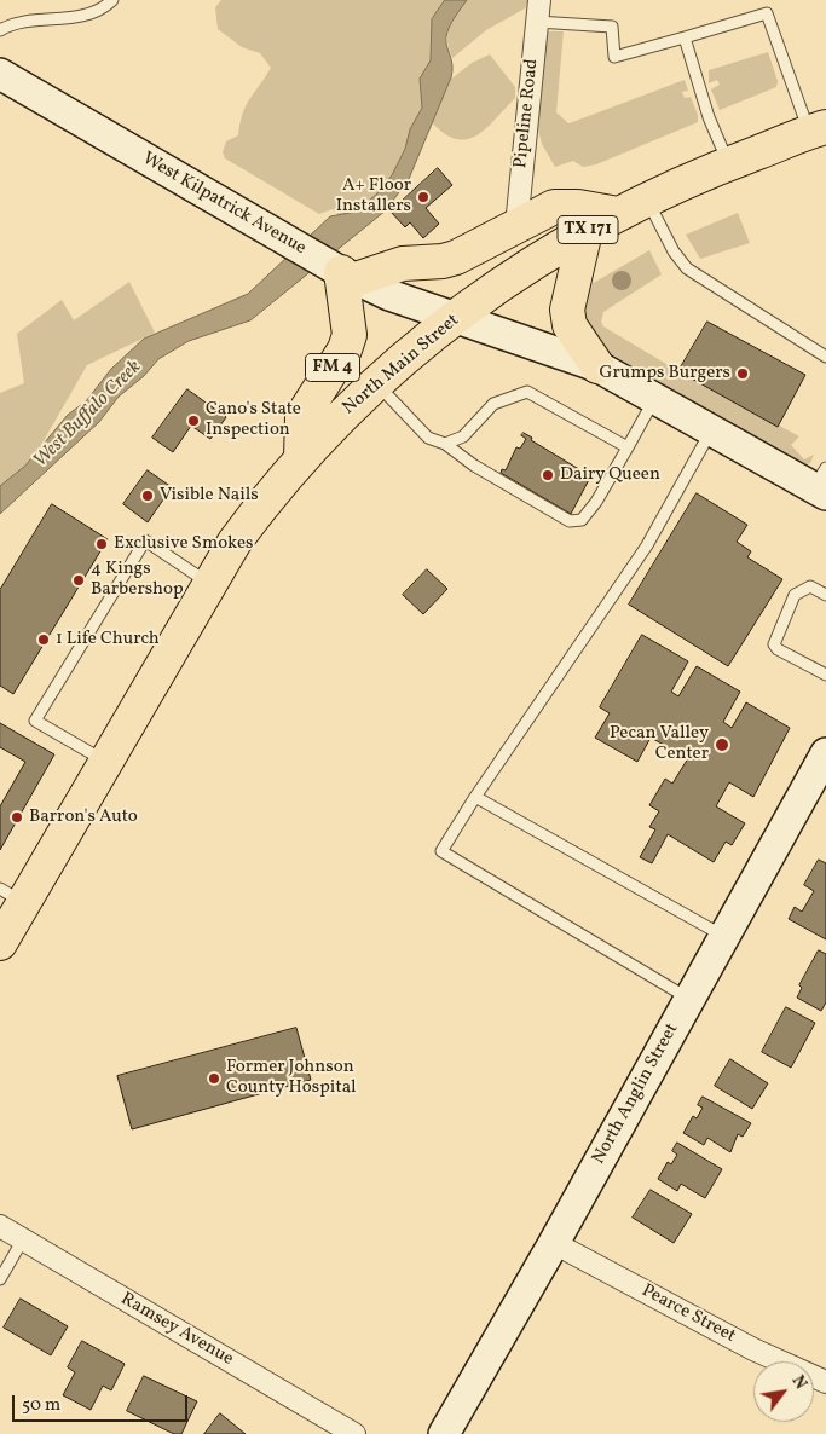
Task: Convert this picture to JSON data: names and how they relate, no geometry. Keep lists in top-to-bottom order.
{
  "streets": {
    "main road": ["TX 171", "North Main Street", "FM 4"],
    "street": [
      "Pipeline Road",
      "West Kilpatrick Avenue",
      "North Anglin Street",
      "Pearce Street",
      "Ramsey Avenue"
    ]
  },
  "crossings": [
    ["West Kilpatrick Avenue", "North Main Street"],
    ["West Kilpatrick Avenue", "FM 4"],
    ["North Main Street", "FM 4"],
    ["North Anglin Street", "Pearce Street"]
  ],
  "water": ["West Buffalo Creek"],
  "places": [
    "A+ Floor Installers",
    "Grumps Burgers",
    "Cano's State Inspection",
    "Dairy Queen",
    "Visible Nails",
    "Exclusive Smokes",
    "4 Kings Barbershop",
    "1 Life Church",
    "Pecan Valley Center",
    "Barron's Auto",
    "Former Johnson County Hospital"
  ],
  "scale_bar": "50 m",
  "north": "top right"
}
